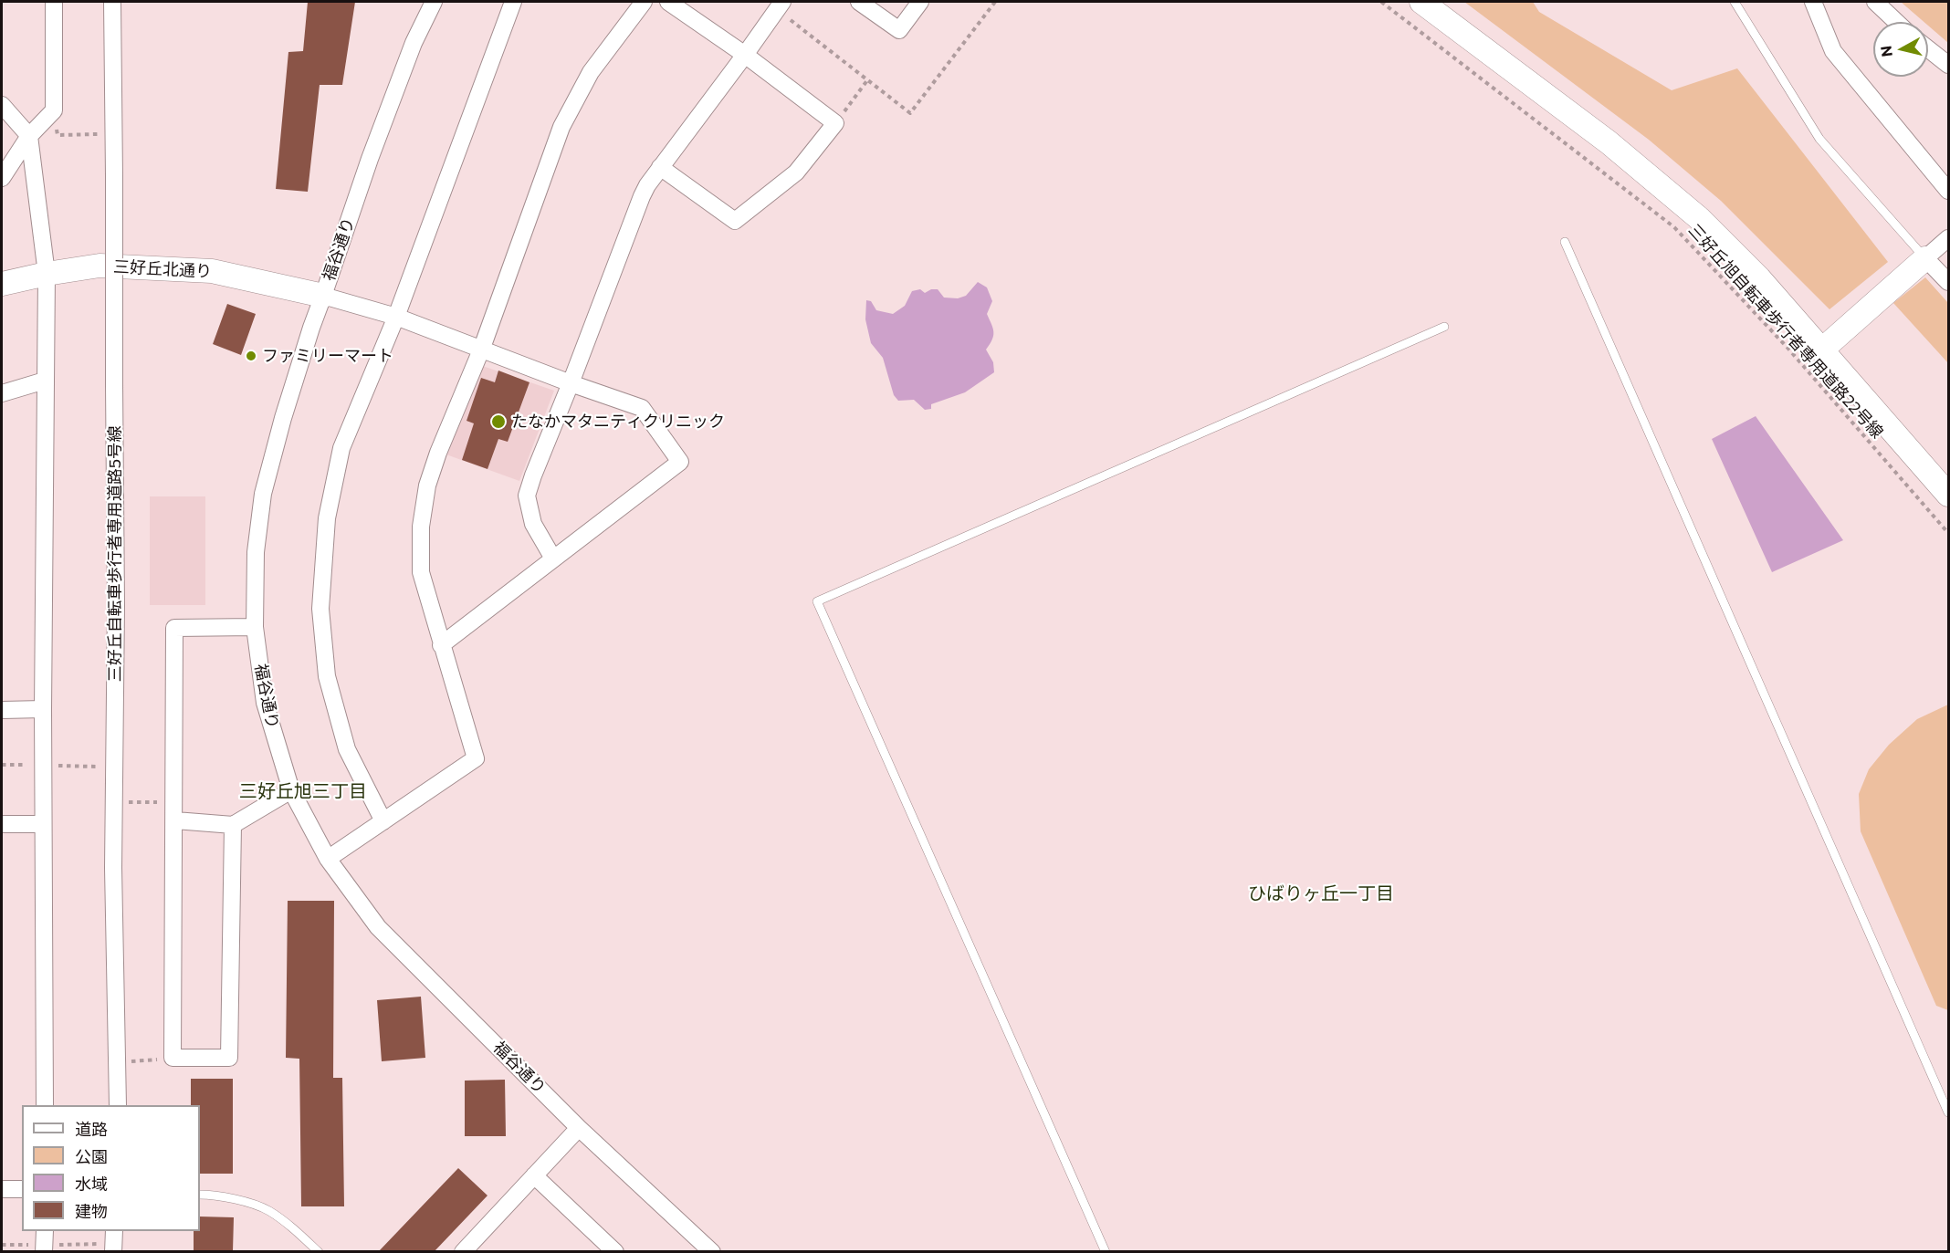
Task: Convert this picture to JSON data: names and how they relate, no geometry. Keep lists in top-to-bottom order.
{
  "streets": {
    "street": ["福谷通り", "三好丘北通り", "三好丘自転車歩行者専用道路5号線"],
    "path": ["三好丘旭自転車歩行者専用道路22号線"]
  },
  "crossings": [
    ["福谷通り", "三好丘北通り"]
  ],
  "districts": ["三好丘旭三丁目", "ひばりヶ丘一丁目"],
  "places": ["ファミリーマート", "たなかマタニティクリニック"],
  "legend": [
    "道路",
    "公園",
    "水域",
    "建物"
  ],
  "north": "left"
}
